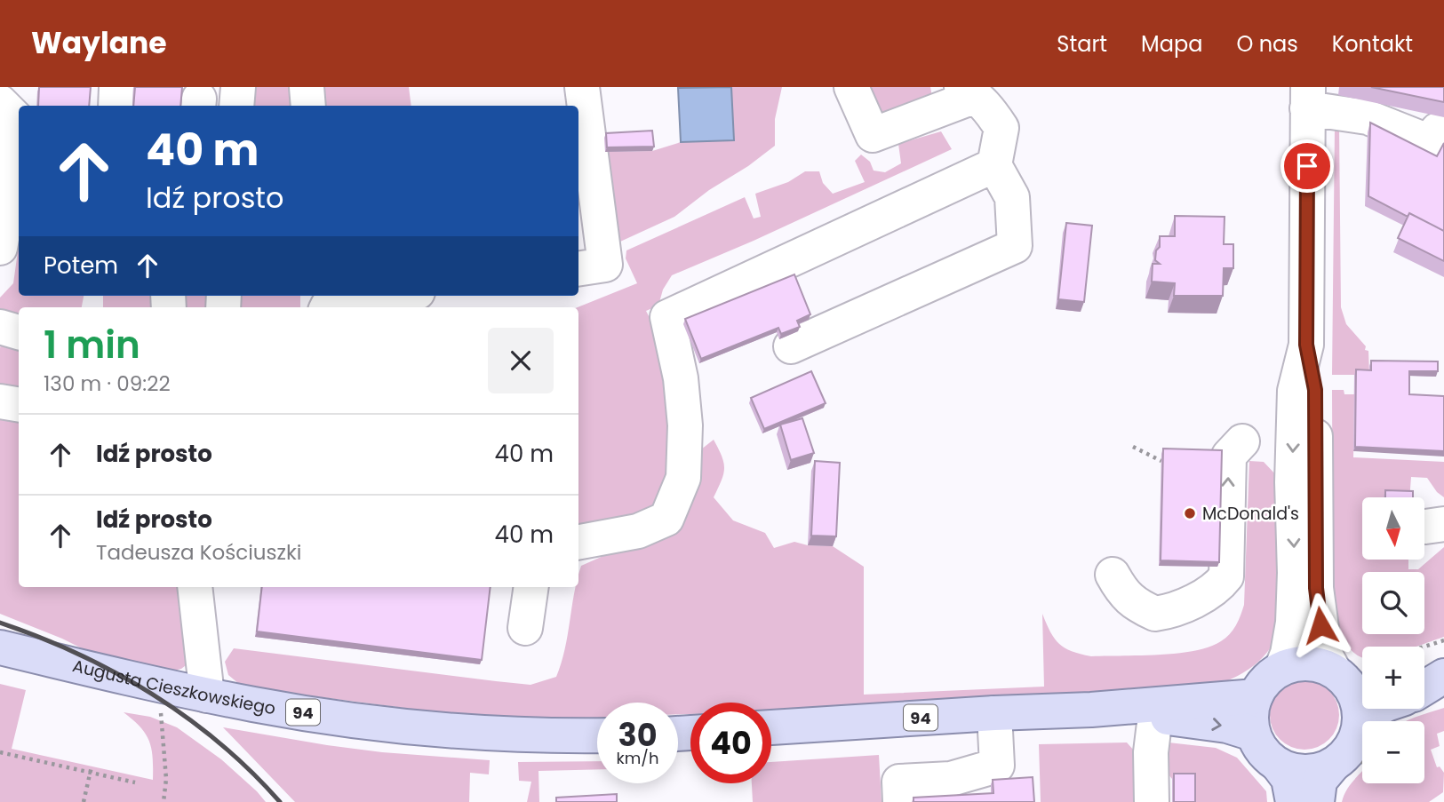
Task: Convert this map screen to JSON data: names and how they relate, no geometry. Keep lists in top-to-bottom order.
{
  "streets": {
    "main road": ["Augusta Cieszkowskiego", "94"]
  },
  "places": ["McDonald's"],
  "north": "bottom",
  "page": {
    "header": "Waylane",
    "nav": [
      "Start",
      "Mapa",
      "O nas",
      "Kontakt"
    ],
    "turn": ["40 m", "Idź prosto"],
    "then": "Potem",
    "heading": ["1 min", "130 m · 09:22"],
    "list": [
      {
        "name": "Idź prosto",
        "value": "40 m"
      },
      {
        "name": "Idź prosto",
        "note": "Tadeusza Kościuszki",
        "value": "40 m"
      }
    ],
    "map_buttons": ["+", "−"],
    "speed": "30 km/h",
    "limit": "40"
  }
}
